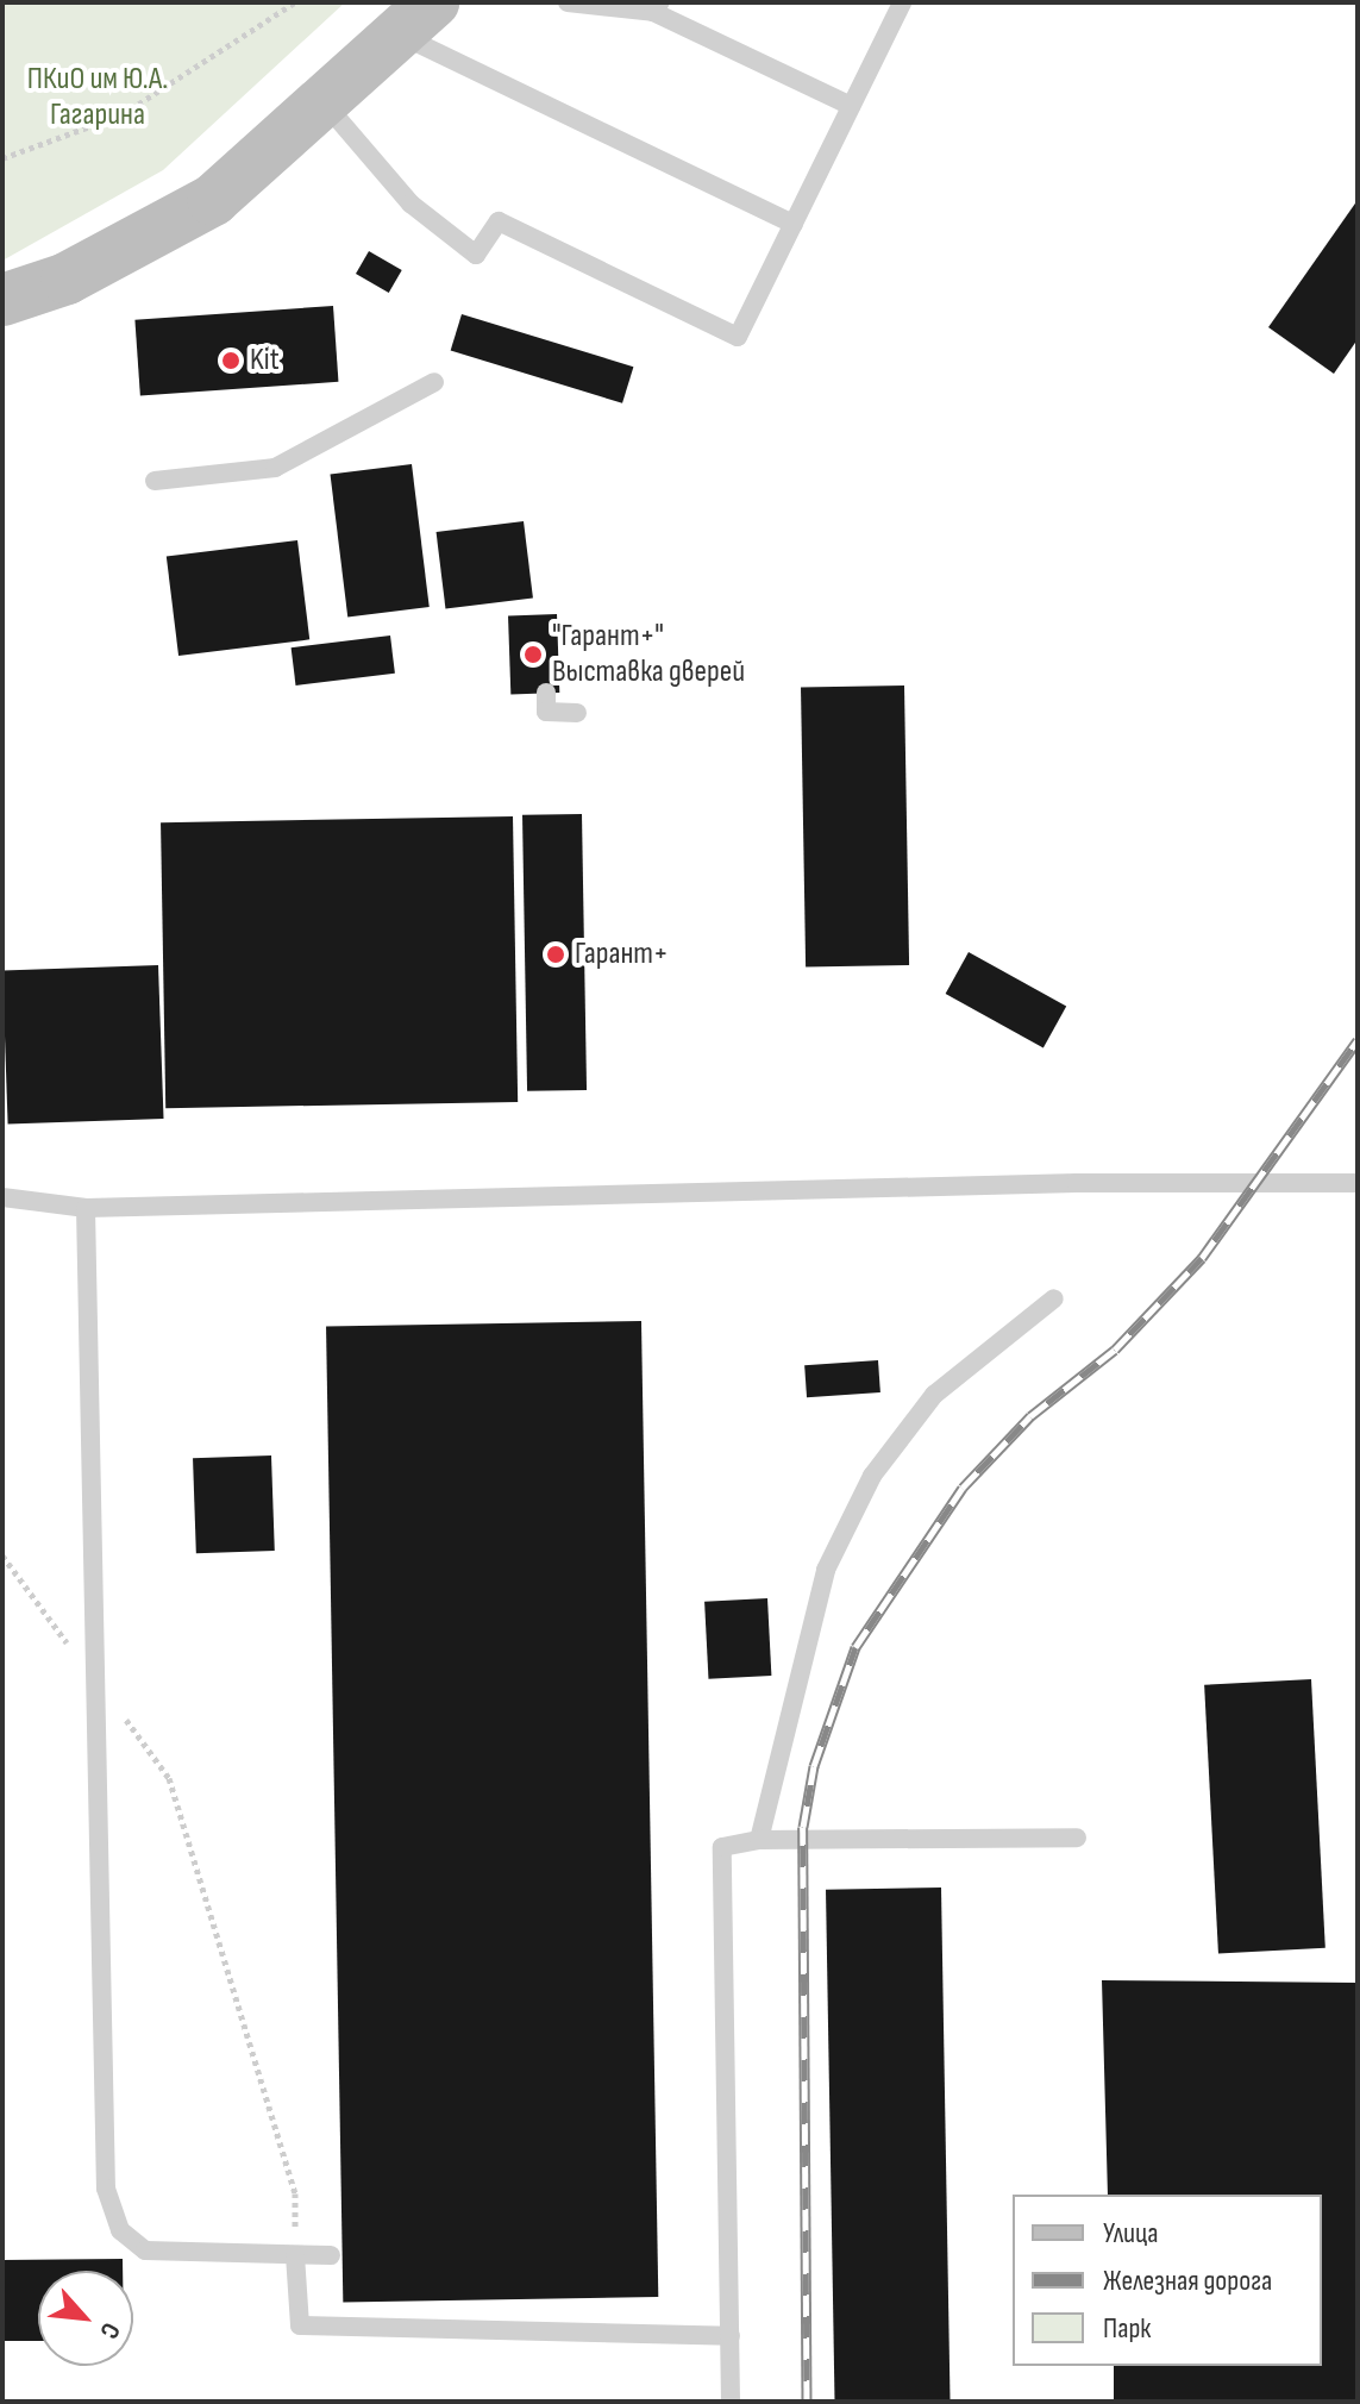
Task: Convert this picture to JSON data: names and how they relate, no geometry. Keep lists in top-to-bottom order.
{
  "parks": ["ПКиО им Ю.А. Гагарина"],
  "places": ["Kit", "\"Гарант+\" Выставка дверей", "Гарант+"],
  "legend": ["Улица", "Железная дорога", "Парк"],
  "north": "bottom right"
}
